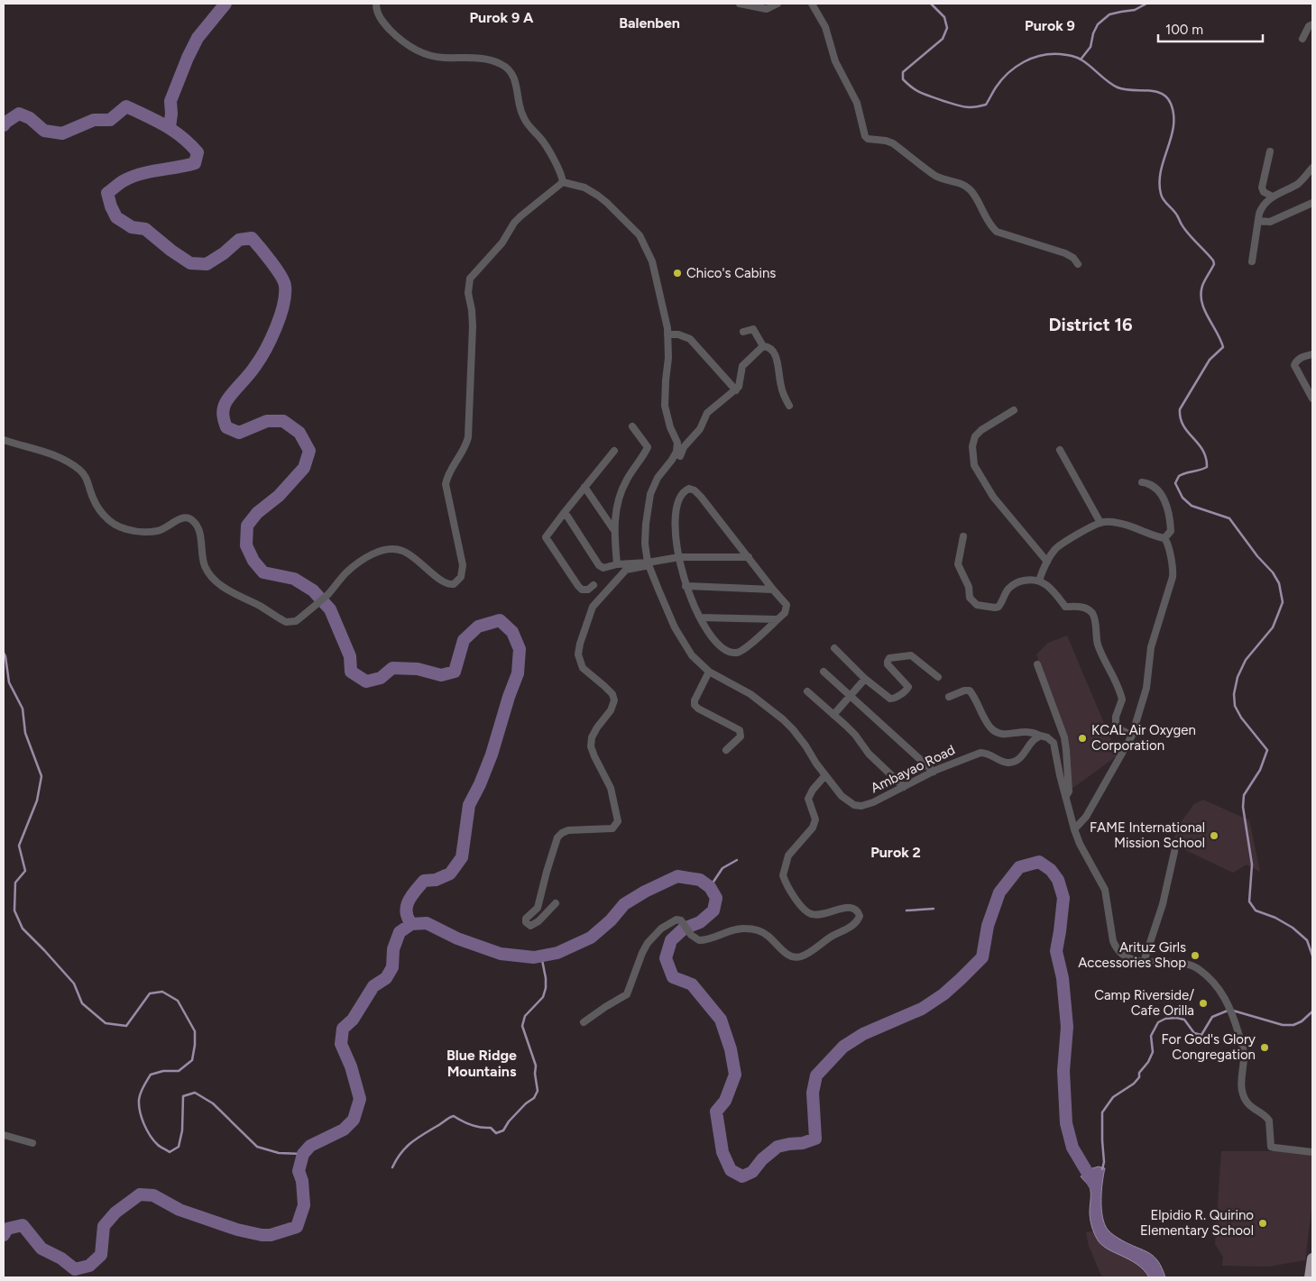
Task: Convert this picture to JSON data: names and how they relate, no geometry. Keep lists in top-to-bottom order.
{
  "streets": {
    "street": ["Ambayao Road"]
  },
  "districts": [
    "Purok 9 A",
    "Balenben",
    "Purok 9",
    "District 16",
    "Purok 2",
    "Blue Ridge Mountains"
  ],
  "places": [
    "Chico's Cabins",
    "KCAL Air Oxygen Corporation",
    "FAME International Mission School",
    "Arituz Girls Accessories Shop",
    "Camp Riverside/ Cafe Orilla",
    "For God's Glory Congregation",
    "Elpidio R. Quirino Elementary School"
  ],
  "scale_bar": "100 m"
}
